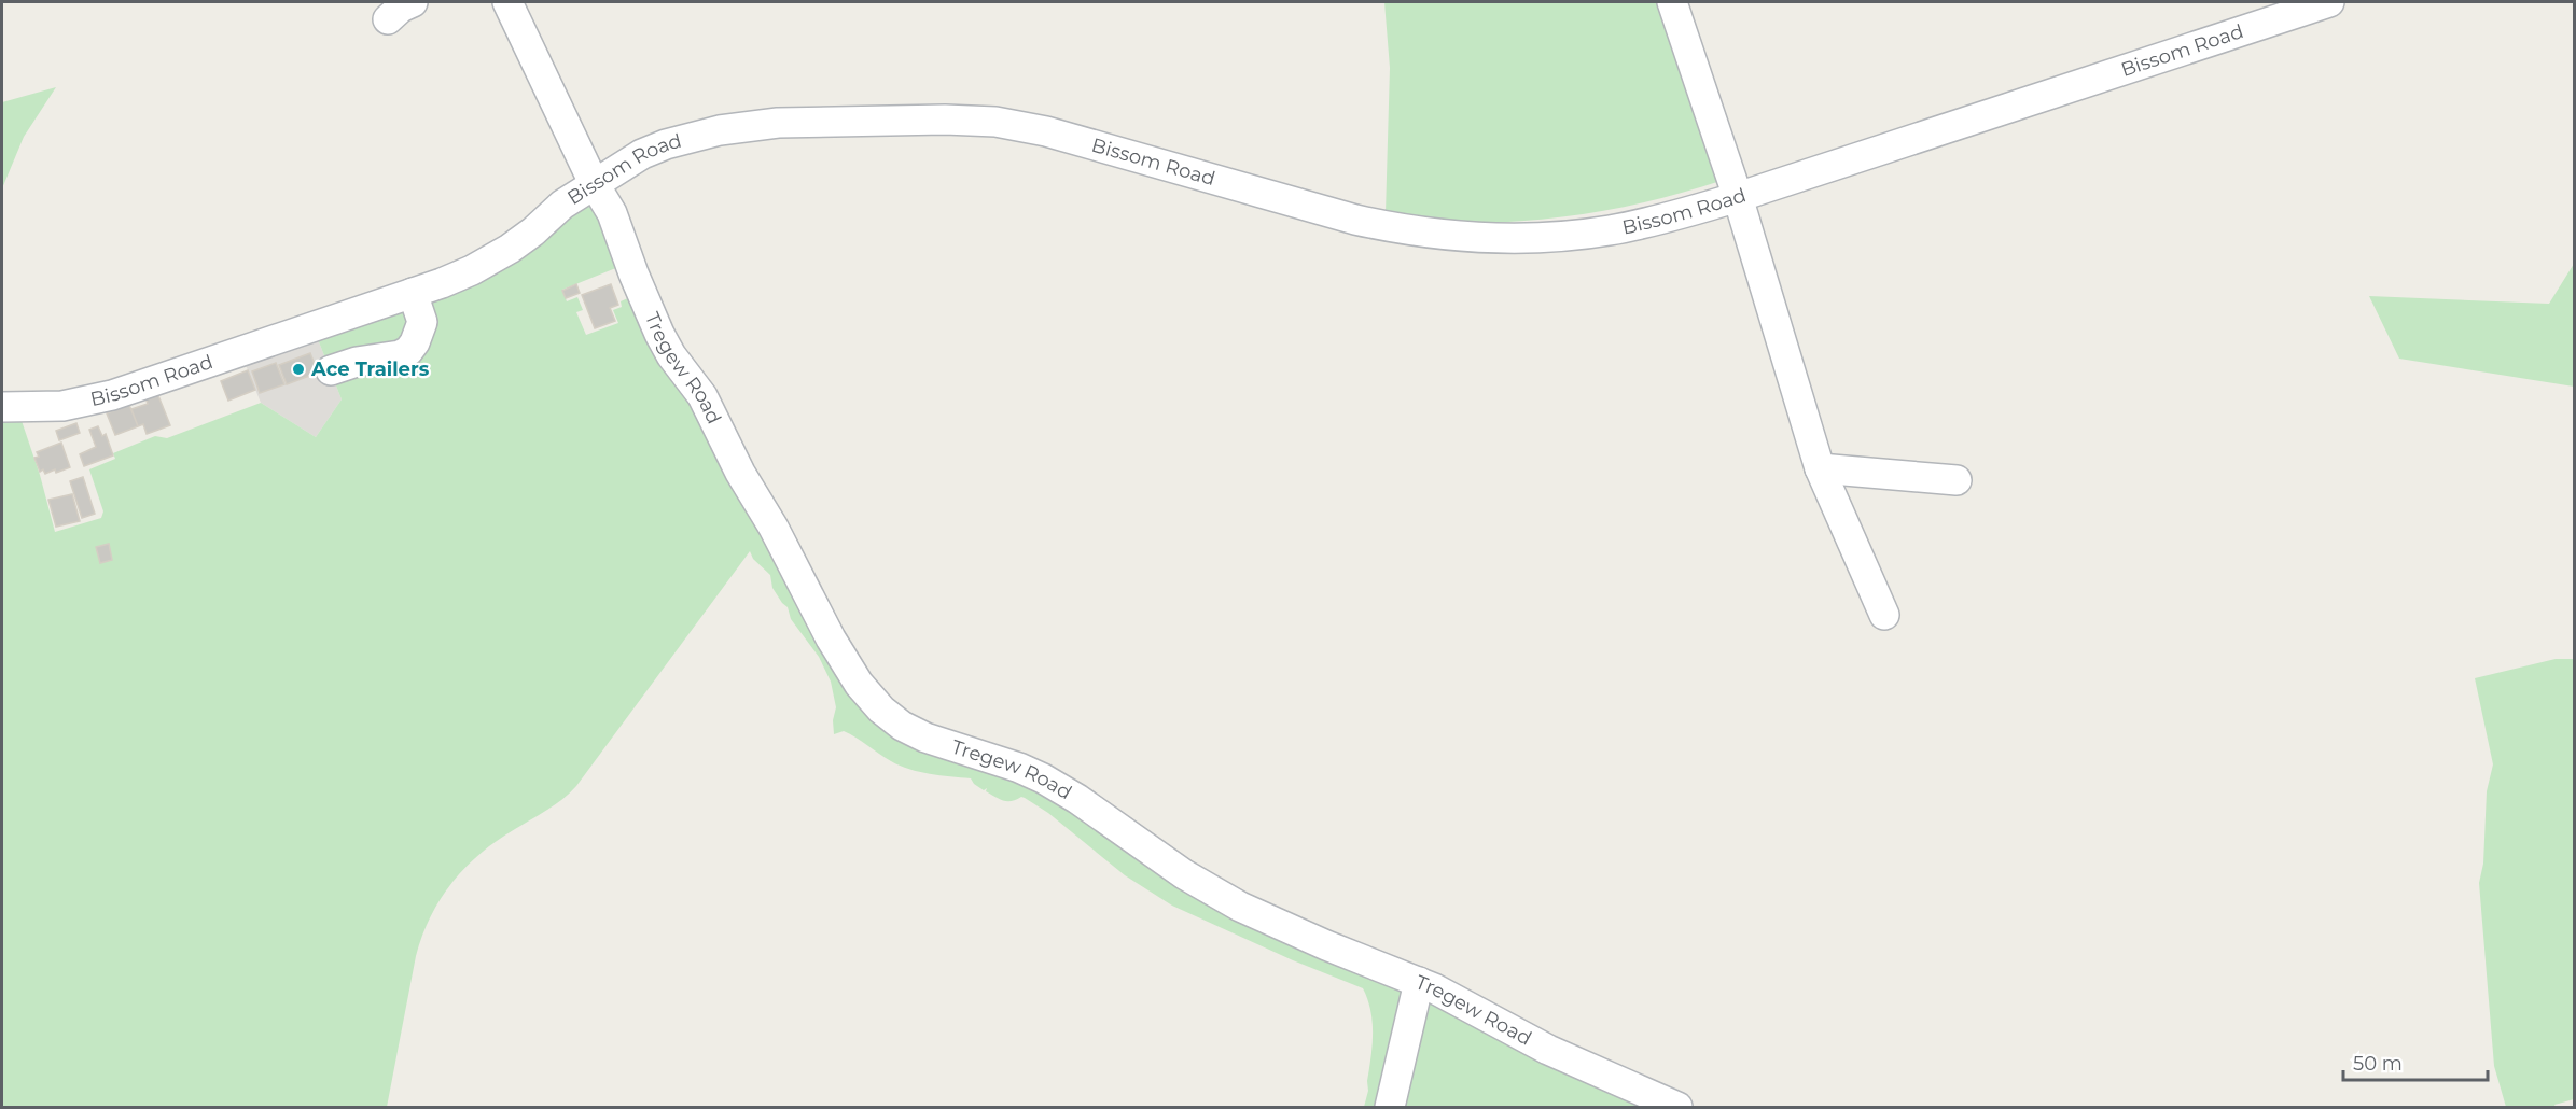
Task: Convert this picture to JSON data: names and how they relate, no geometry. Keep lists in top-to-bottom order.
{
  "streets": {
    "street": ["Bissom Road", "Tregew Road"]
  },
  "crossings": [
    ["Bissom Road", "Tregew Road"]
  ],
  "places": ["Ace Trailers"],
  "scale_bar": "50 m"
}
